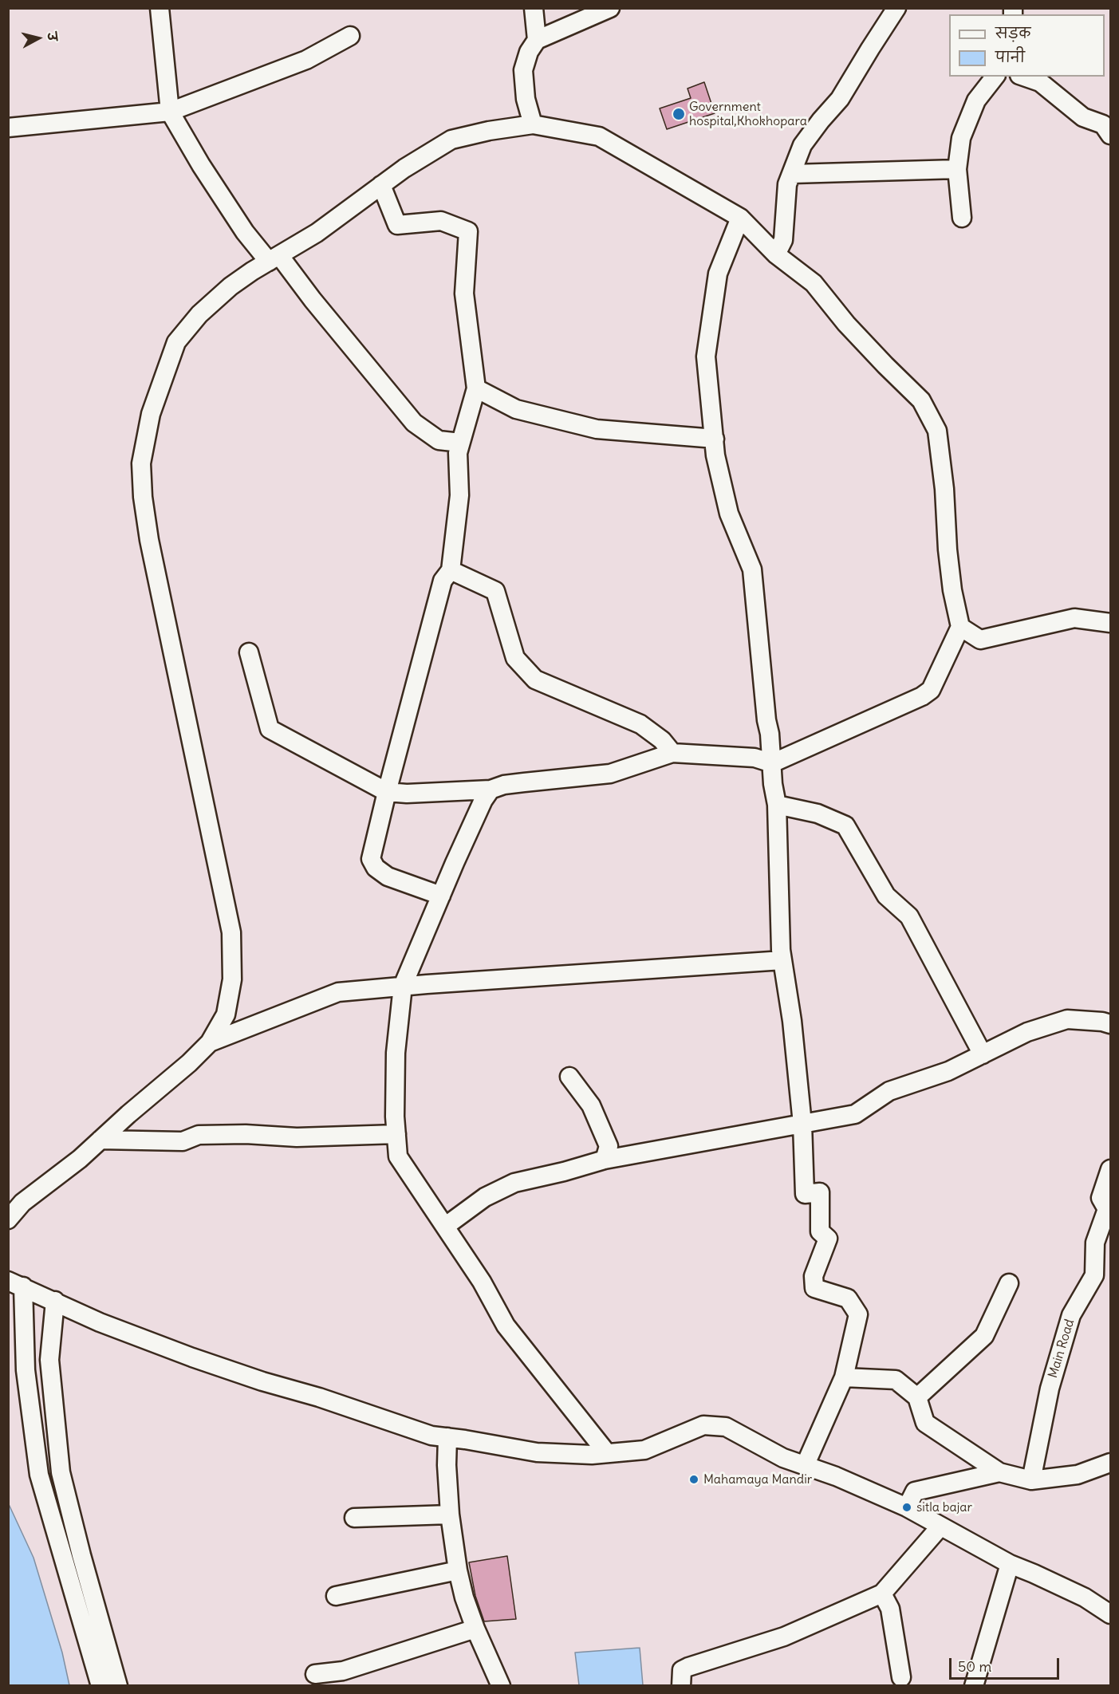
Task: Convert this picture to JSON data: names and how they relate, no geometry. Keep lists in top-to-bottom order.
{
  "streets": {
    "street": ["Main Road"]
  },
  "places": ["Government hospital,Khokhopara", "Mahamaya Mandir", "sitla bajar"],
  "legend": ["सड़क", "पानी"],
  "scale_bar": "50 m",
  "north": "right"
}
